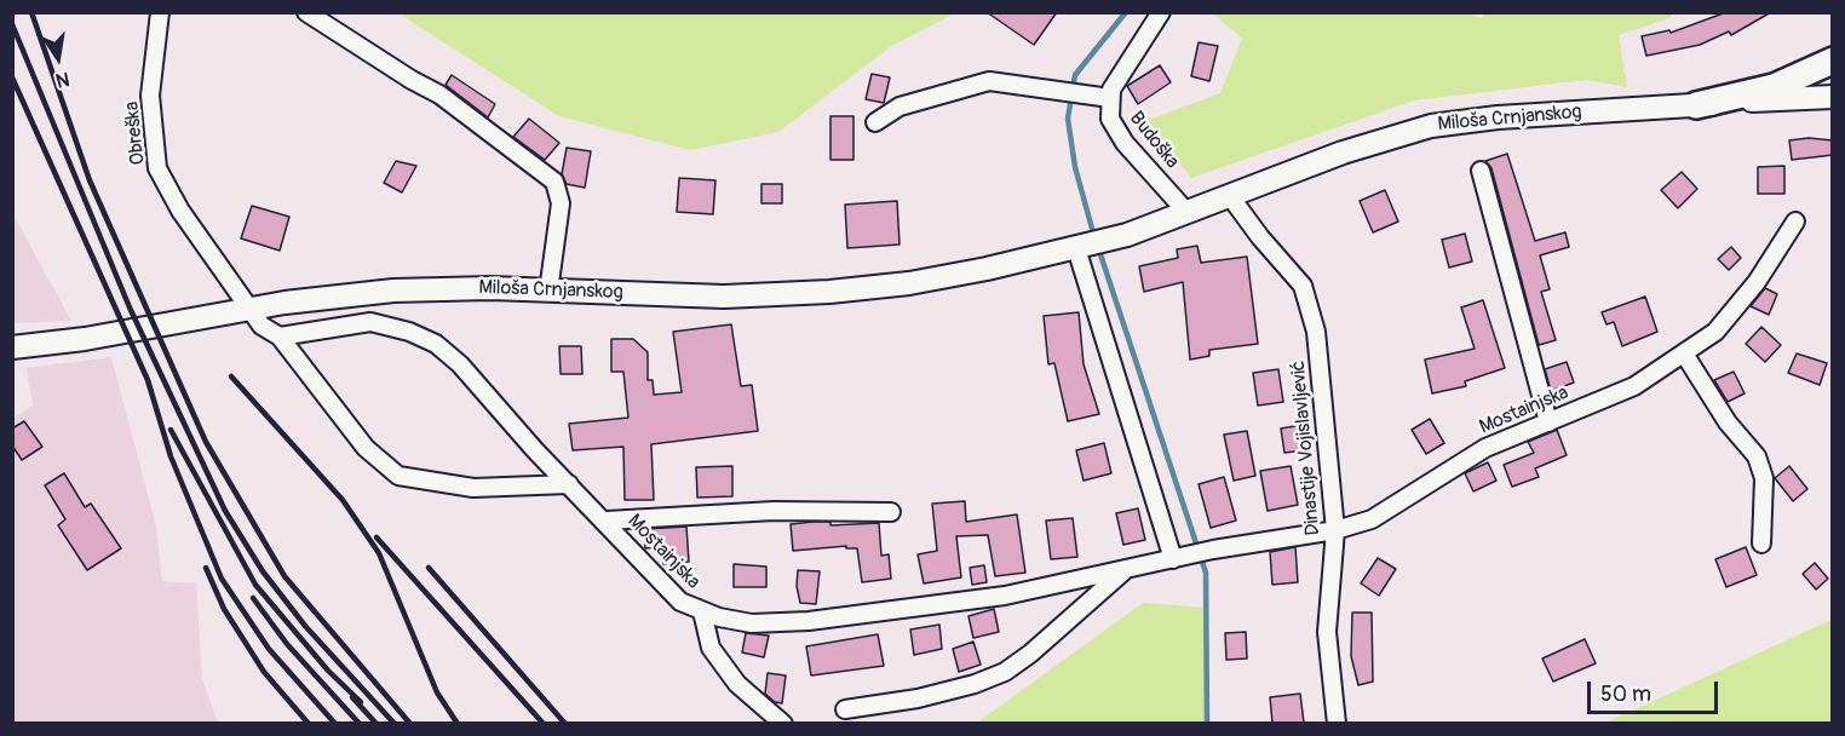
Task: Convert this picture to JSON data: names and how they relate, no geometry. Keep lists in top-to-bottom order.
{
  "streets": {
    "main road": ["Miloša Crnjanskog"],
    "street": [
      "Obreška",
      "Budoška",
      "Mostainjska",
      "Dinastije Vojislavljević"
    ]
  },
  "crossings": [
    ["Miloša Crnjanskog", "Obreška"],
    ["Miloša Crnjanskog", "Budoška"],
    ["Miloša Crnjanskog", "Dinastije Vojislavljević"],
    ["Mostainjska", "Dinastije Vojislavljević"]
  ],
  "scale_bar": "50 m",
  "north": "bottom"
}
